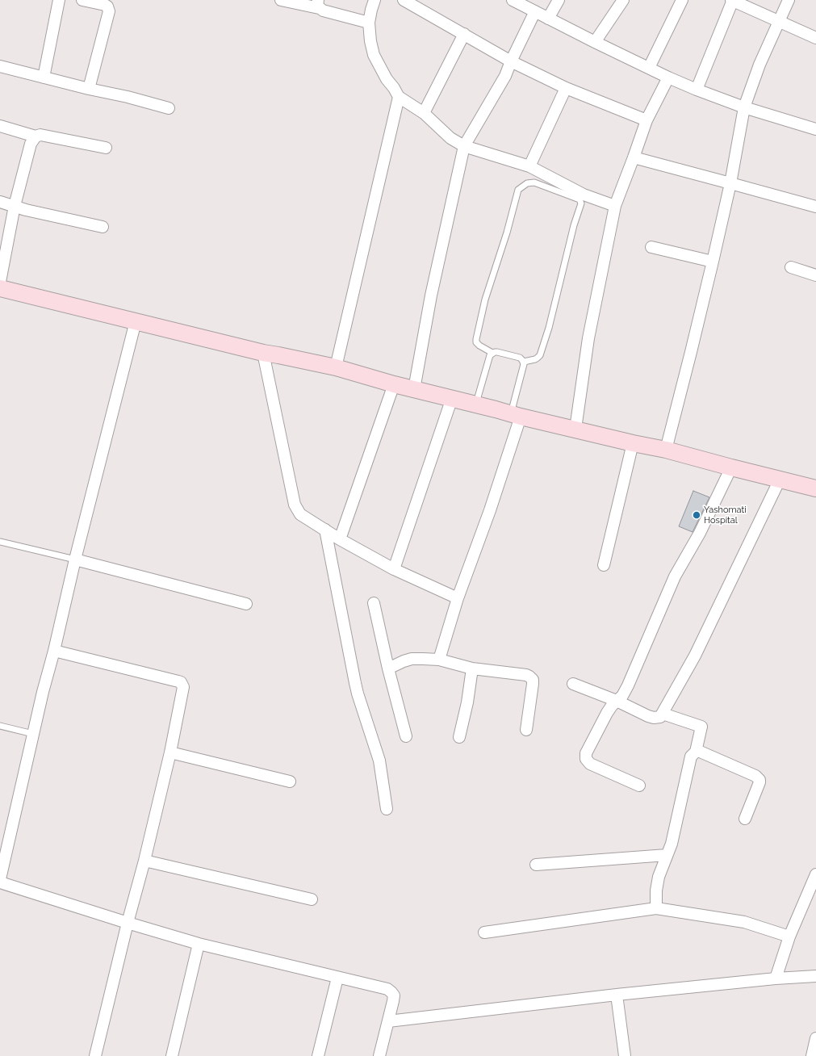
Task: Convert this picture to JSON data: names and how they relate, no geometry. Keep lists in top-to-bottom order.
{
  "places": ["Yashomati Hospital"]
}
